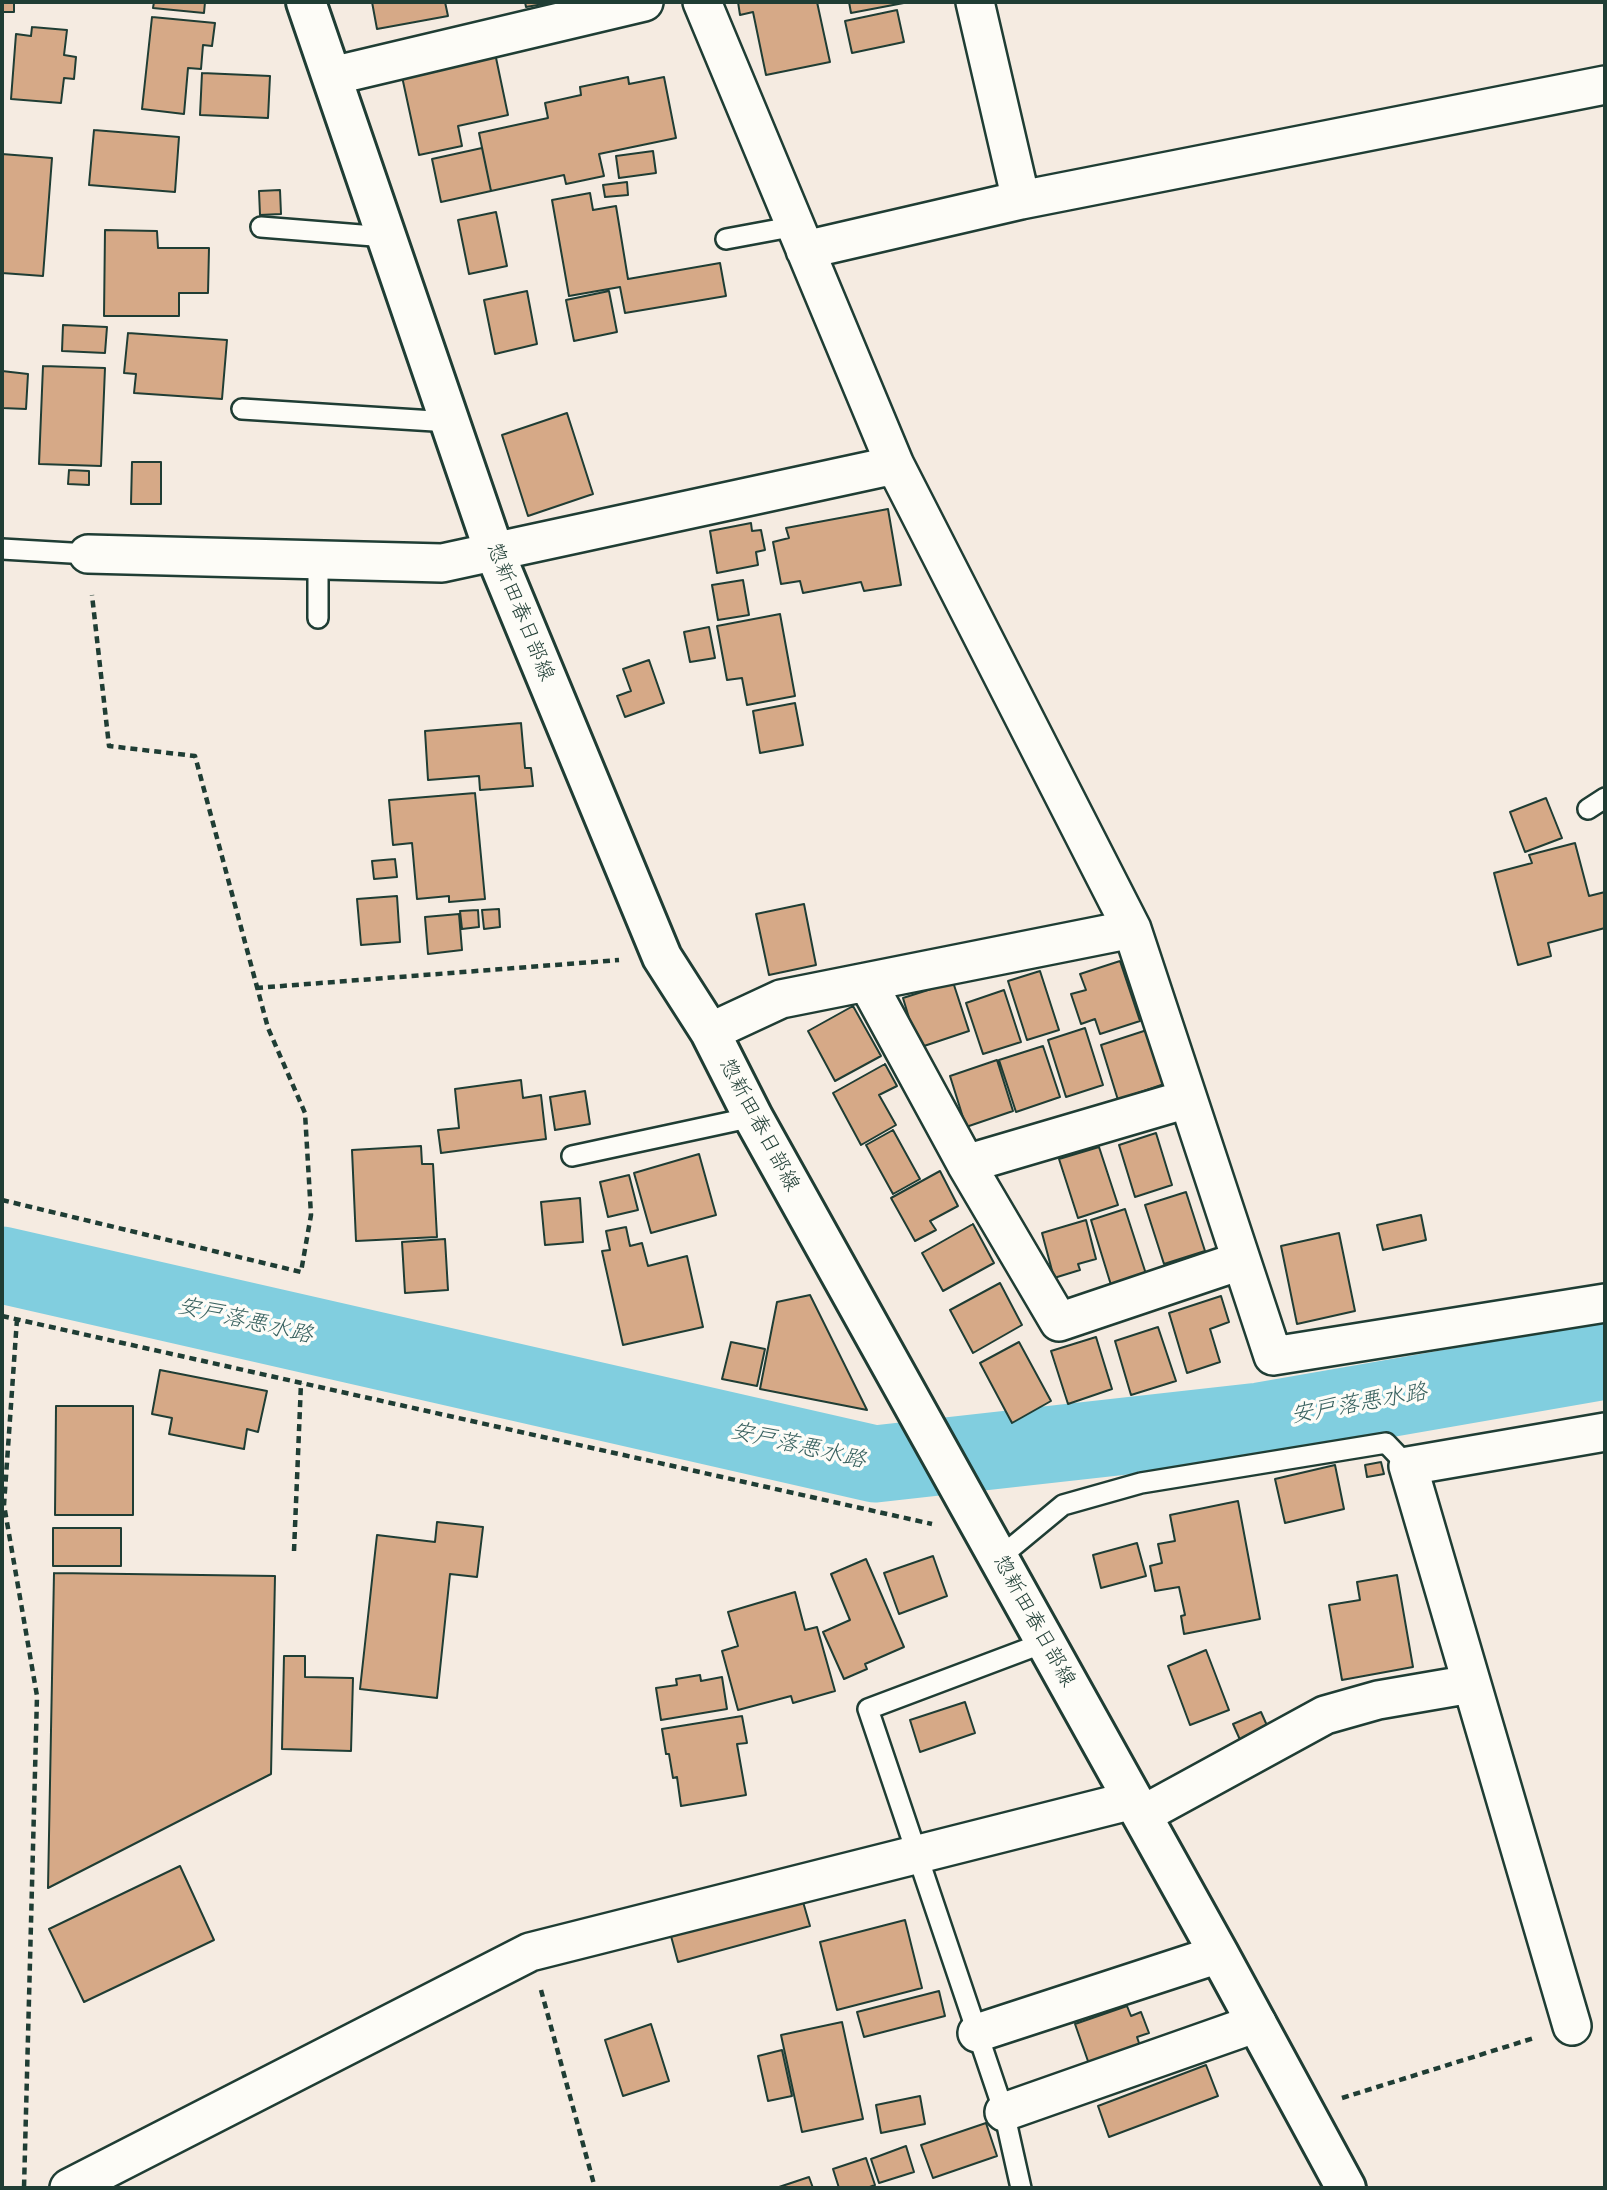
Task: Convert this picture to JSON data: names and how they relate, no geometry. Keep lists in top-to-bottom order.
{
  "streets": {
    "main road": ["惣新田春日部線"]
  },
  "water": ["安戸落悪水路"]
}
